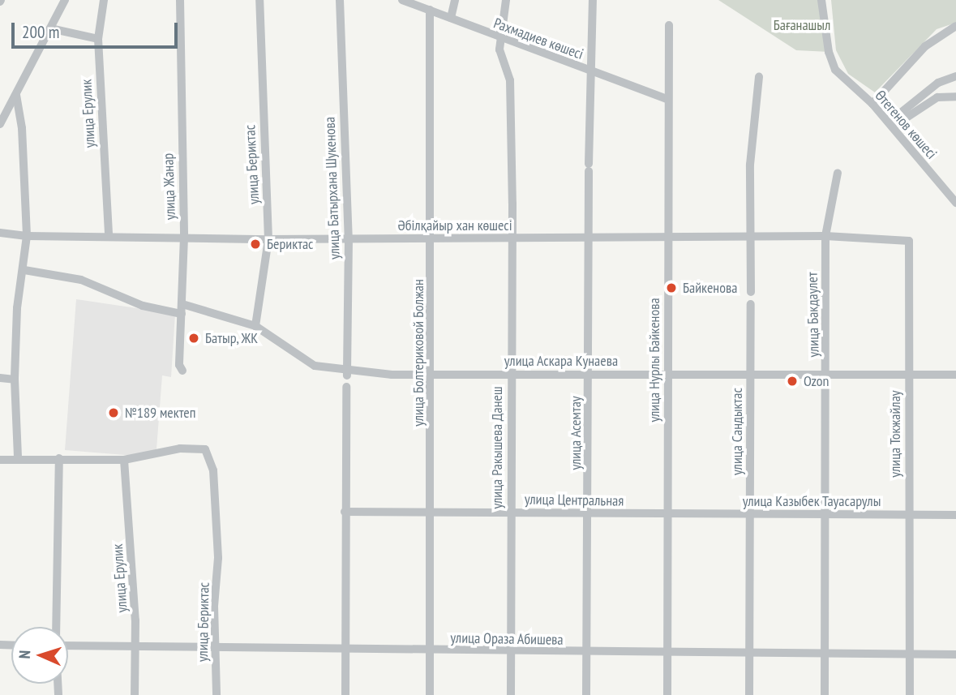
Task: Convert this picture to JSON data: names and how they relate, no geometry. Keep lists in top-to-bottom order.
{
  "streets": {
    "street": [
      "Рахмадиев көшесі",
      "улица Ерулик",
      "Өтегенов көшесі",
      "улица Бериктас",
      "улица Жанар",
      "улица Батырхана Шукенова",
      "Әбілқайыр хан көшесі",
      "улица Бакдаулет",
      "улица Болтериковой Болжан",
      "улица Нурлы Байкенова",
      "улица Аскара Кунаева",
      "улица Сандыктас",
      "улица Асемтау",
      "улица Токжайлау",
      "улица Ракышева Данеш",
      "улица Центральная",
      "улица Казыбек Тауасарулы",
      "улица Ораза Абишева"
    ]
  },
  "crossings": [
    ["Рахмадиев көшесі", "улица Болтериковой Болжан"],
    ["Рахмадиев көшесі", "улица Нурлы Байкенова"],
    ["Рахмадиев көшесі", "улица Асемтау"],
    ["Рахмадиев көшесі", "улица Ракышева Данеш"],
    ["улица Ерулик", "улица Бериктас"],
    ["улица Ерулик", "Әбілқайыр хан көшесі"],
    ["улица Ерулик", "улица Ораза Абишева"],
    ["улица Бериктас", "Әбілқайыр хан көшесі"],
    ["улица Бериктас", "улица Аскара Кунаева"],
    ["улица Бериктас", "улица Ораза Абишева"],
    ["улица Жанар", "Әбілқайыр хан көшесі"],
    ["улица Жанар", "улица Аскара Кунаева"],
    ["улица Батырхана Шукенова", "Әбілқайыр хан көшесі"],
    ["улица Батырхана Шукенова", "улица Аскара Кунаева"],
    ["Әбілқайыр хан көшесі", "улица Бакдаулет"],
    ["Әбілқайыр хан көшесі", "улица Болтериковой Болжан"],
    ["Әбілқайыр хан көшесі", "улица Нурлы Байкенова"],
    ["Әбілқайыр хан көшесі", "улица Асемтау"],
    ["Әбілқайыр хан көшесі", "улица Токжайлау"],
    ["Әбілқайыр хан көшесі", "улица Ракышева Данеш"],
    ["улица Бакдаулет", "улица Аскара Кунаева"],
    ["улица Бакдаулет", "улица Казыбек Тауасарулы"],
    ["улица Бакдаулет", "улица Ораза Абишева"],
    ["улица Болтериковой Болжан", "улица Аскара Кунаева"],
    ["улица Болтериковой Болжан", "улица Центральная"],
    ["улица Болтериковой Болжан", "улица Ораза Абишева"],
    ["улица Нурлы Байкенова", "улица Аскара Кунаева"],
    ["улица Нурлы Байкенова", "улица Центральная"],
    ["улица Нурлы Байкенова", "улица Казыбек Тауасарулы"],
    ["улица Нурлы Байкенова", "улица Ораза Абишева"],
    ["улица Аскара Кунаева", "улица Сандыктас"],
    ["улица Аскара Кунаева", "улица Асемтау"],
    ["улица Аскара Кунаева", "улица Токжайлау"],
    ["улица Аскара Кунаева", "улица Ракышева Данеш"],
    ["улица Сандыктас", "улица Казыбек Тауасарулы"],
    ["улица Сандыктас", "улица Ораза Абишева"],
    ["улица Асемтау", "улица Центральная"],
    ["улица Асемтау", "улица Ораза Абишева"],
    ["улица Токжайлау", "улица Казыбек Тауасарулы"],
    ["улица Токжайлау", "улица Ораза Абишева"],
    ["улица Ракышева Данеш", "улица Центральная"],
    ["улица Ракышева Данеш", "улица Ораза Абишева"],
    ["улица Центральная", "улица Казыбек Тауасарулы"]
  ],
  "parks": ["Бағанашыл"],
  "places": [
    "Бериктас",
    "Байкенова",
    "Батыр, ЖК",
    "Ozon",
    "№189 мектеп"
  ],
  "scale_bar": "200 m",
  "north": "left"
}
